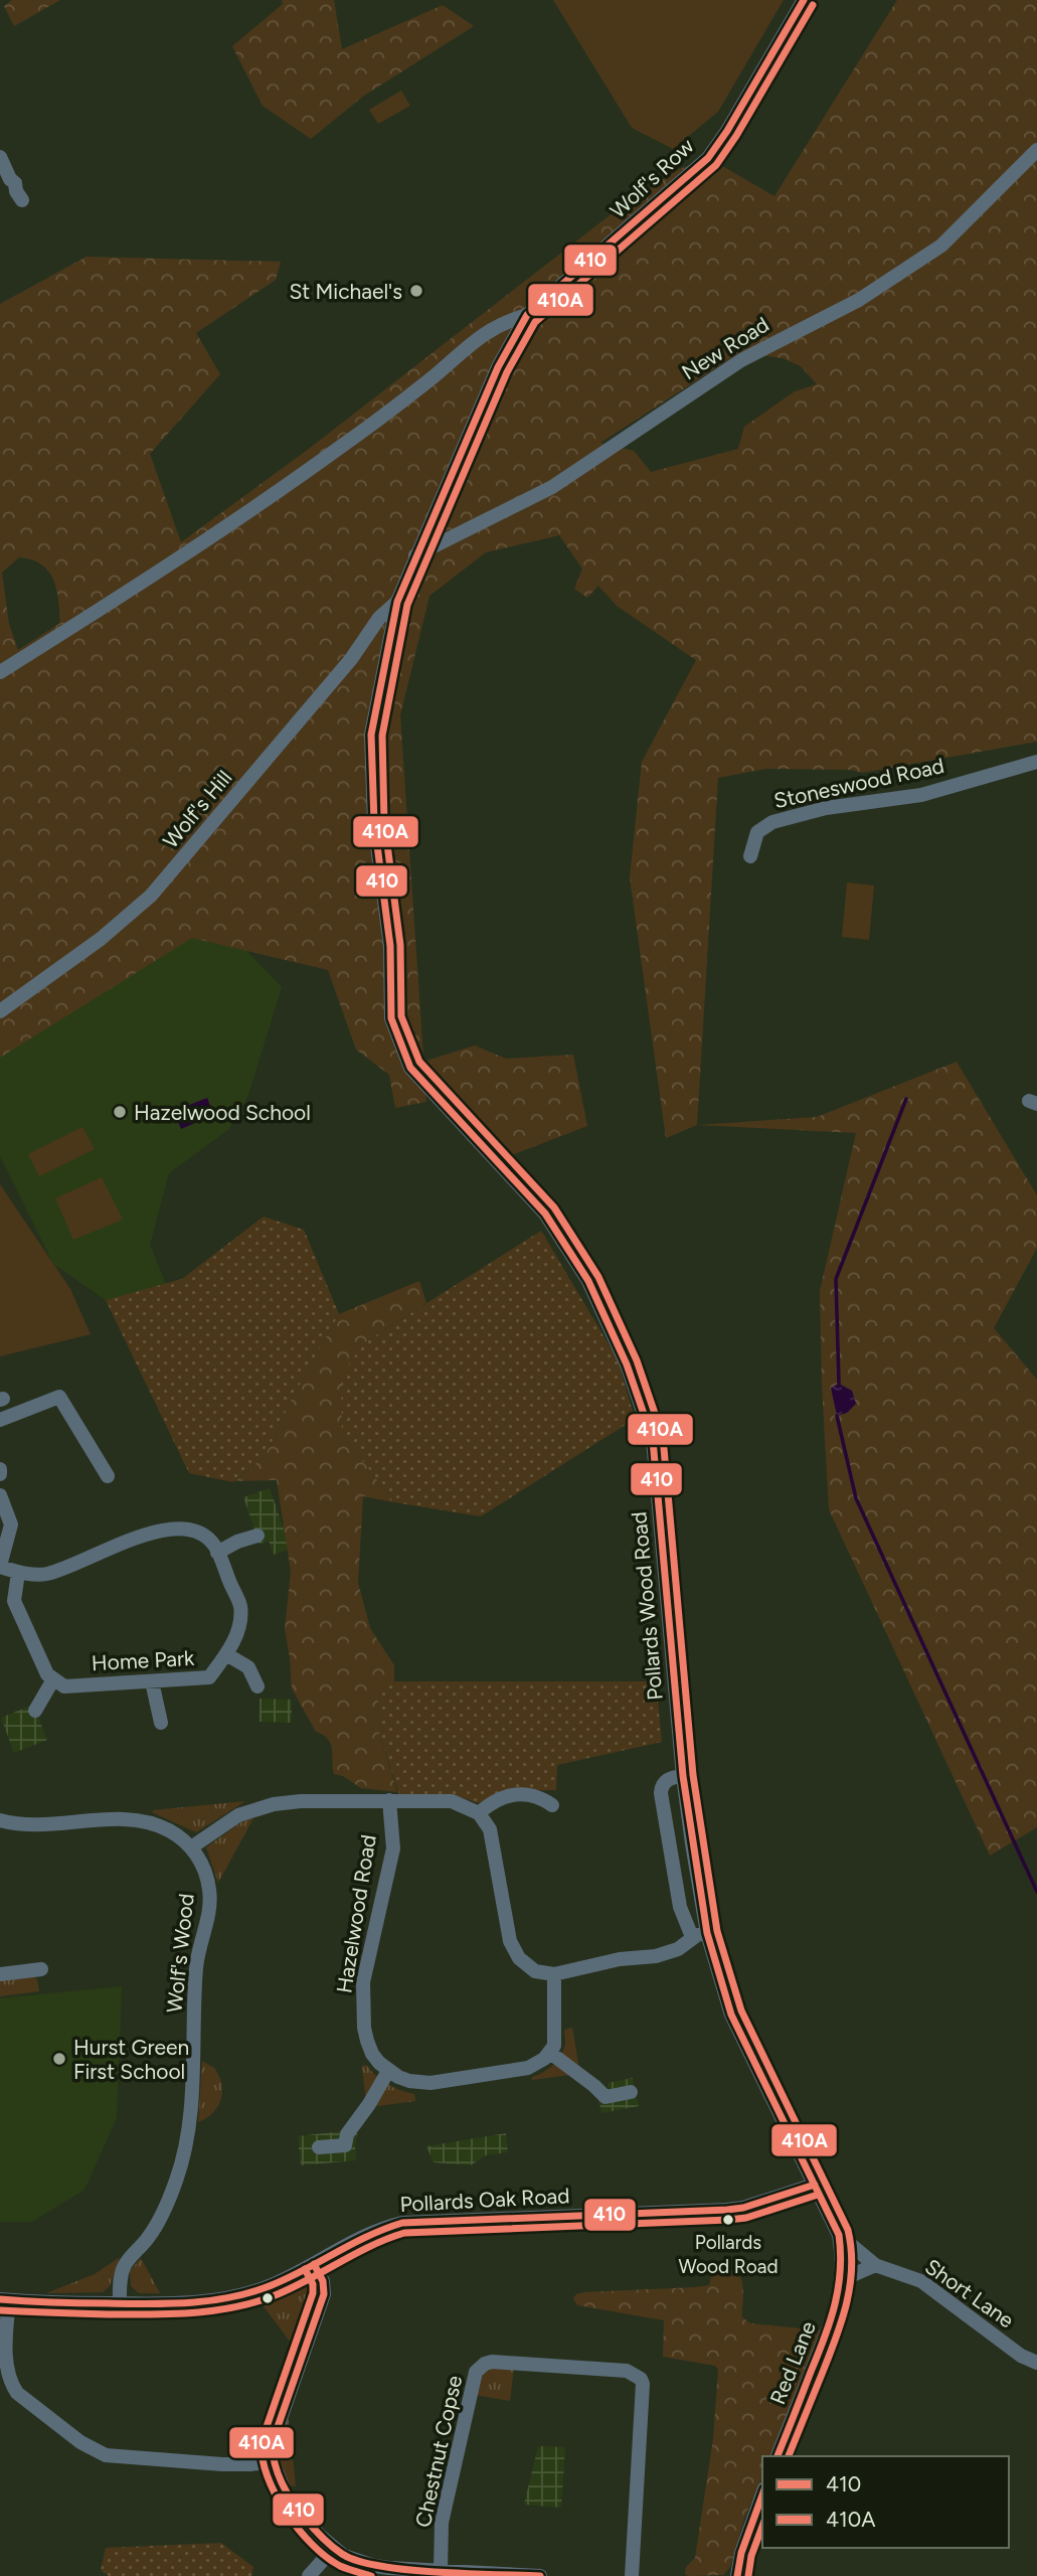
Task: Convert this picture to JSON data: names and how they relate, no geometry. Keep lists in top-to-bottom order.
{
  "streets": {
    "street": [
      "Wolf's Row",
      "New Road",
      "Stoneswood Road",
      "Wolf's Hill",
      "Pollards Wood Road",
      "Home Park",
      "Hazelwood Road",
      "Wolf's Wood",
      "Pollards Oak Road",
      "Short Lane",
      "Red Lane",
      "Chestnut Copse"
    ]
  },
  "crossings": [
    ["Wolf's Row", "New Road"],
    ["Wolf's Row", "Wolf's Hill"],
    ["Wolf's Row", "Pollards Wood Road"],
    ["Wolf's Hill", "Pollards Wood Road"],
    ["Pollards Wood Road", "Pollards Oak Road"],
    ["Pollards Wood Road", "Short Lane"],
    ["Pollards Wood Road", "Red Lane"],
    ["Wolf's Wood", "Pollards Oak Road"]
  ],
  "places": [
    "St Michael's",
    "Hazelwood School",
    "Hurst Green First School",
    "Pollards Wood Road"
  ],
  "lines": ["transit line 410", "transit line 410A"],
  "legend": ["410", "410A"]
}
